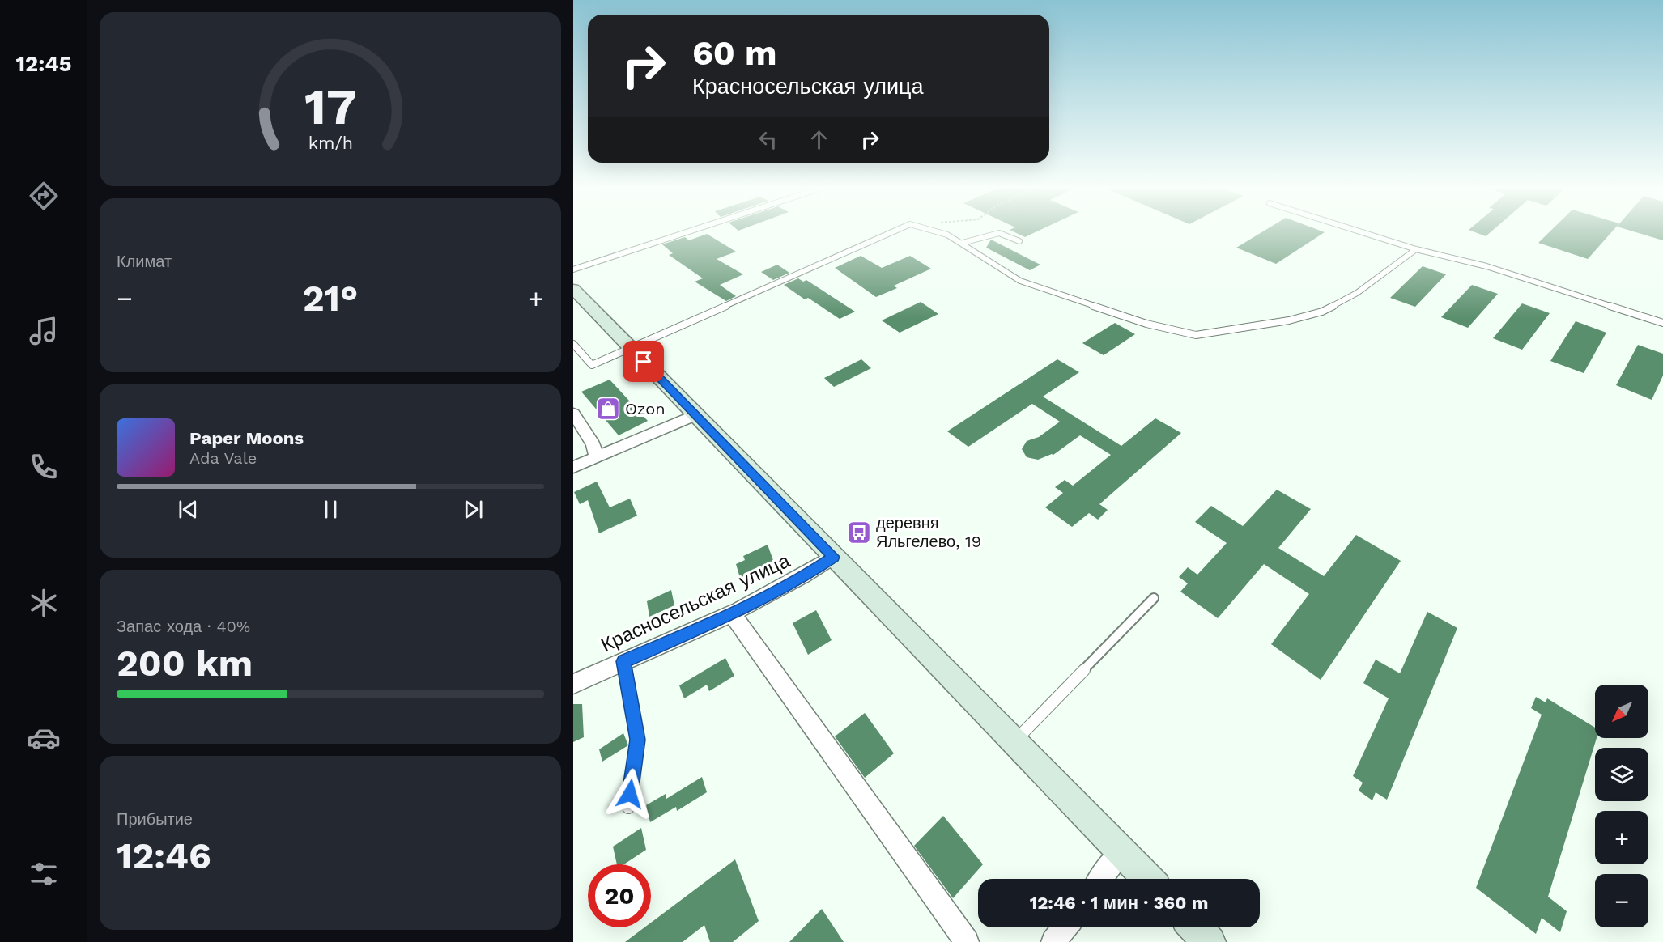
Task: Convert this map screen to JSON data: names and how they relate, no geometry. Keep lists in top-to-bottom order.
{
  "streets": {
    "street": ["Красносельская улица"]
  },
  "places": {
    "shop": ["Ozon"],
    "bus stop": ["деревня Яльгелево, 19"]
  },
  "north": "bottom left",
  "page": {
    "tabs": "12:45",
    "turn": ["60 m", "Красносельская улица"],
    "tile": [
      "Климат",
      ["Запас хода · 40%", "200 km"],
      ["Прибытие", "12:46"]
    ],
    "heat": ["−", "21°", "+"],
    "song": ["Paper Moons", "Ada Vale"],
    "map_buttons": ["+", "−"],
    "limit": "20",
    "trip": "12:46 · 1 мин · 360 m",
    "gauge": ["17", "km/h"]
  }
}
